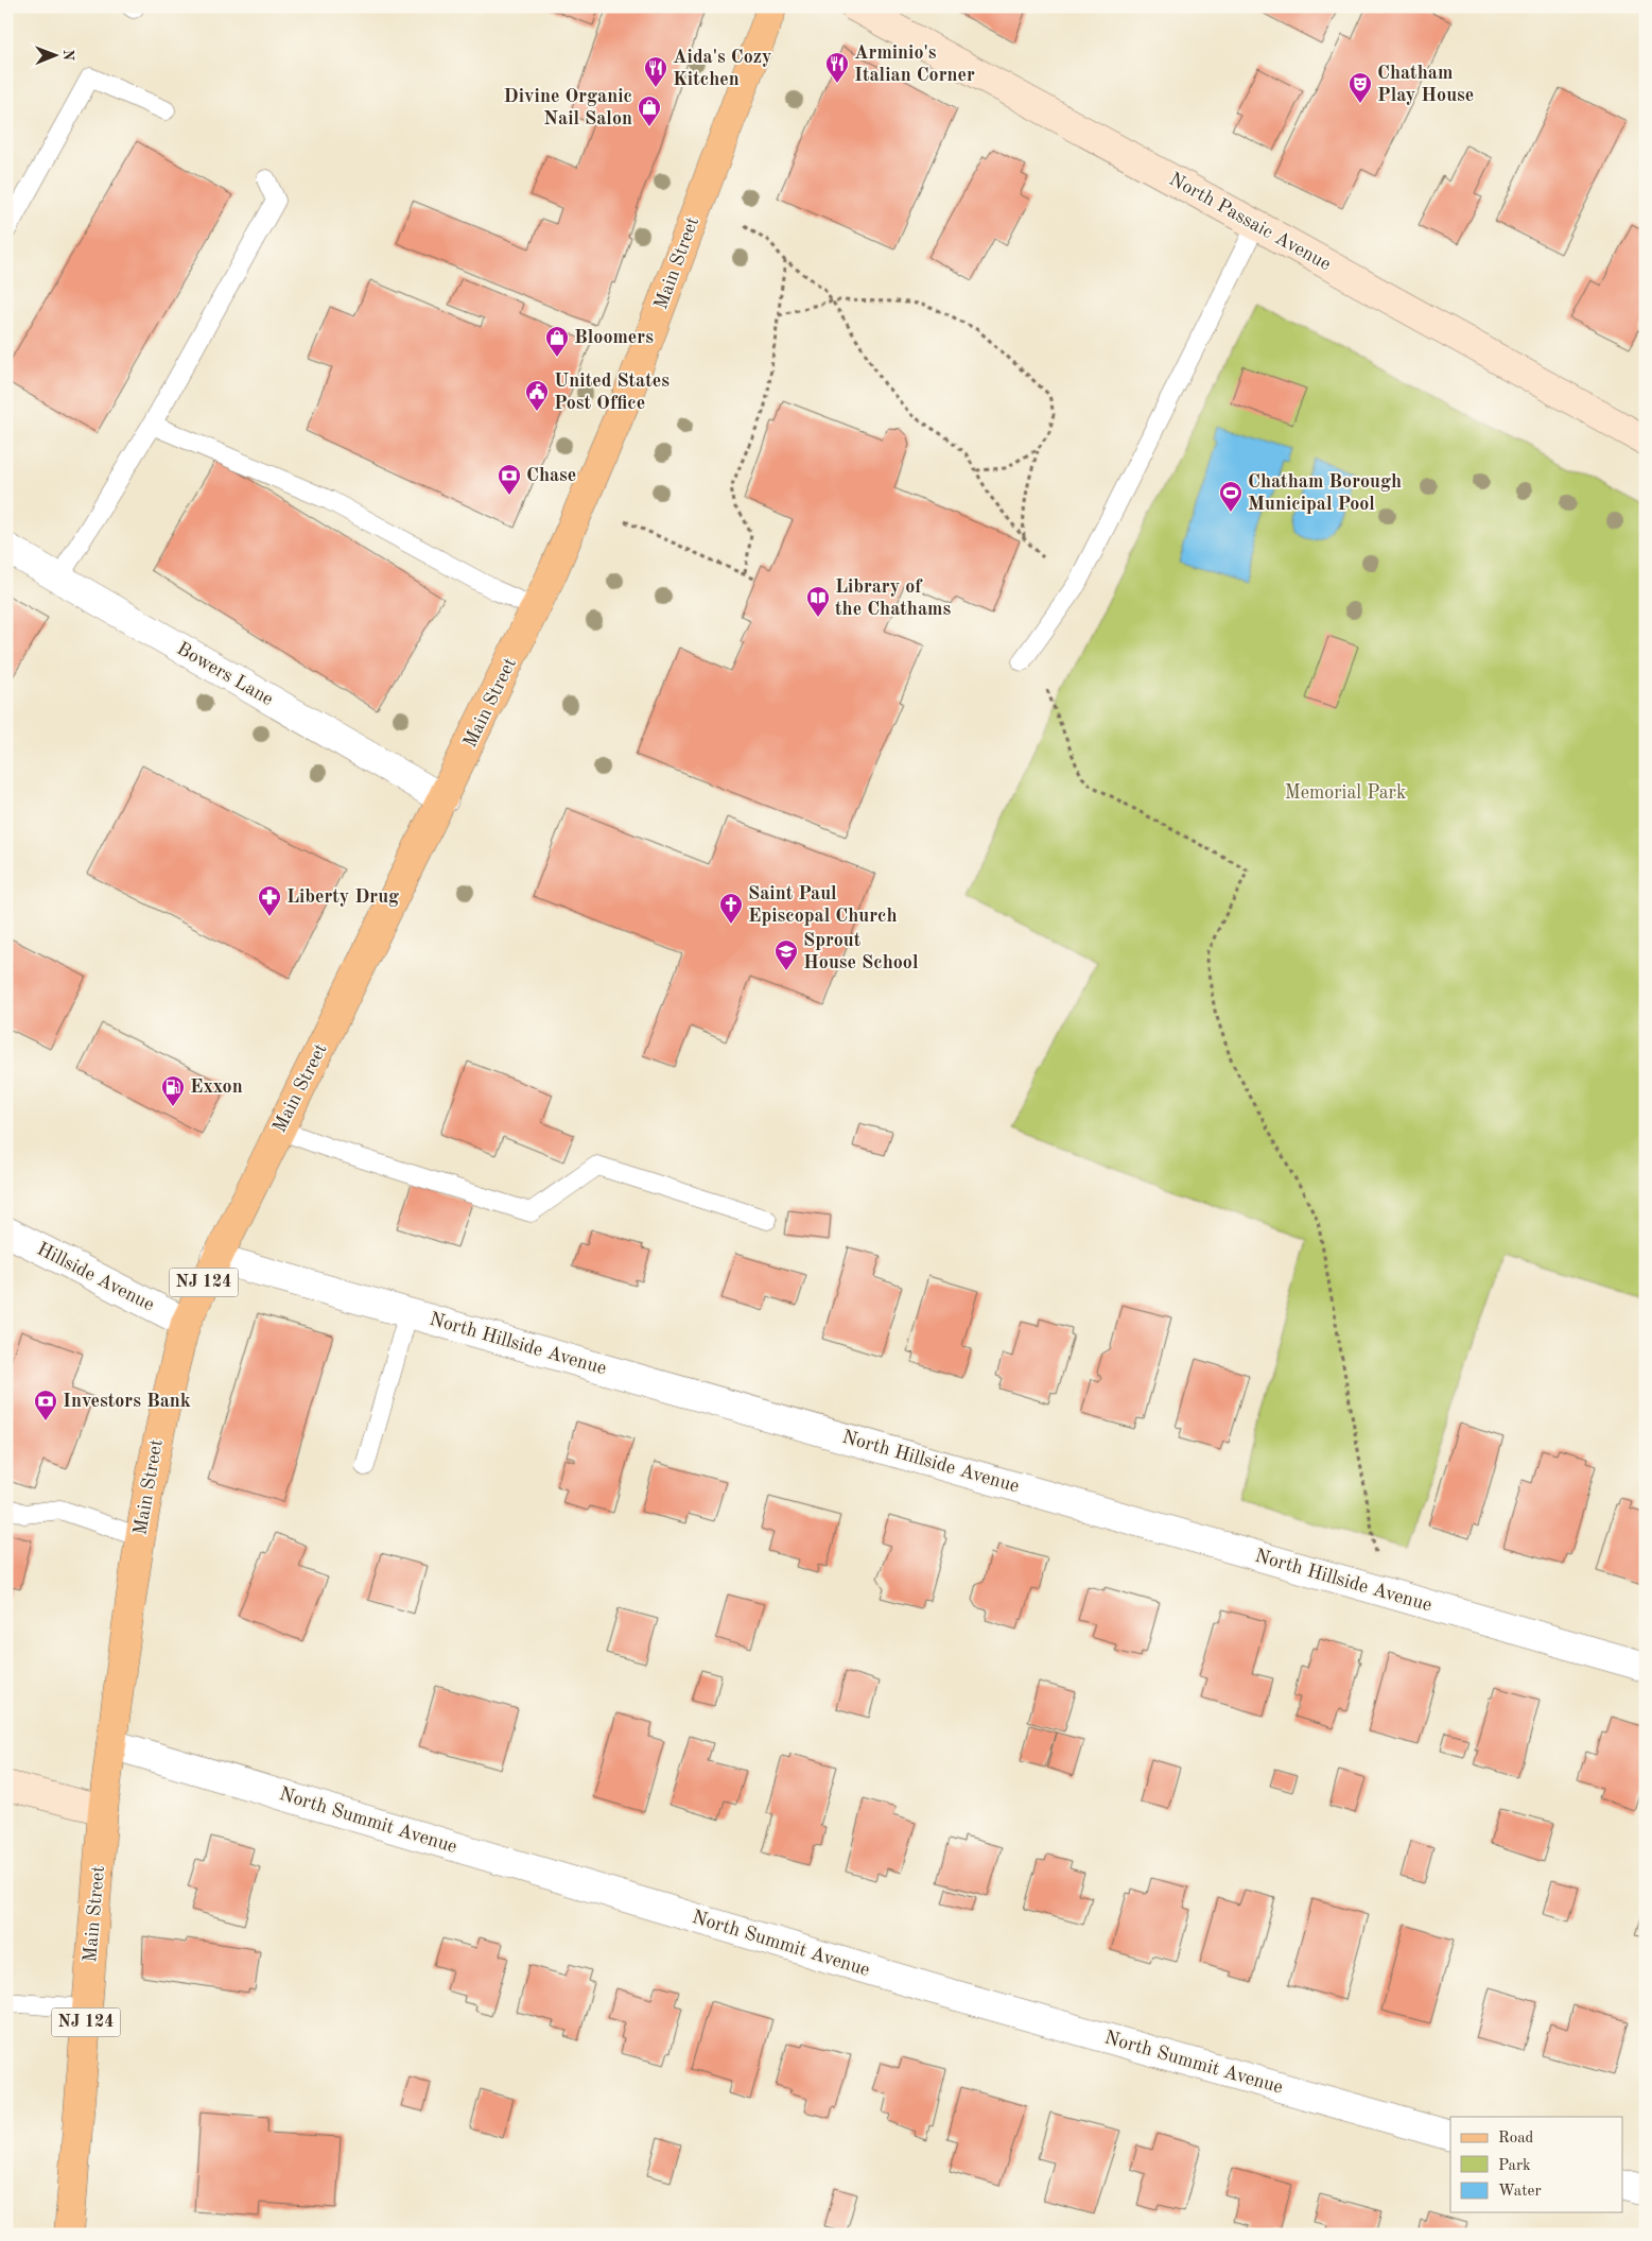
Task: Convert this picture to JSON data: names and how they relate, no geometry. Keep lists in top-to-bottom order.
{
  "streets": {
    "main road": ["North Passaic Avenue", "Main Street", "NJ 124"],
    "street": [
      "Bowers Lane",
      "Hillside Avenue",
      "North Hillside Avenue",
      "North Summit Avenue"
    ]
  },
  "crossings": [
    ["Main Street", "Bowers Lane"],
    ["Main Street", "Hillside Avenue"],
    ["Main Street", "North Hillside Avenue"],
    ["Main Street", "North Summit Avenue"]
  ],
  "parks": ["Memorial Park"],
  "places": {
    "restaurant": ["Arminio's Italian Corner", "Aida's Cozy Kitchen"],
    "theatre": ["Chatham Play House"],
    "shop": ["Divine Organic Nail Salon", "Bloomers"],
    "public building": ["United States Post Office"],
    "bank": ["Chase", "Investors Bank"],
    "sports": ["Chatham Borough Municipal Pool"],
    "library": ["Library of the Chathams"],
    "pharmacy": ["Liberty Drug"],
    "church": ["Saint Paul Episcopal Church"],
    "school or university": ["Sprout House School"],
    "fuel station": ["Exxon"]
  },
  "legend": ["Road", "Park", "Water"],
  "north": "right"
}
